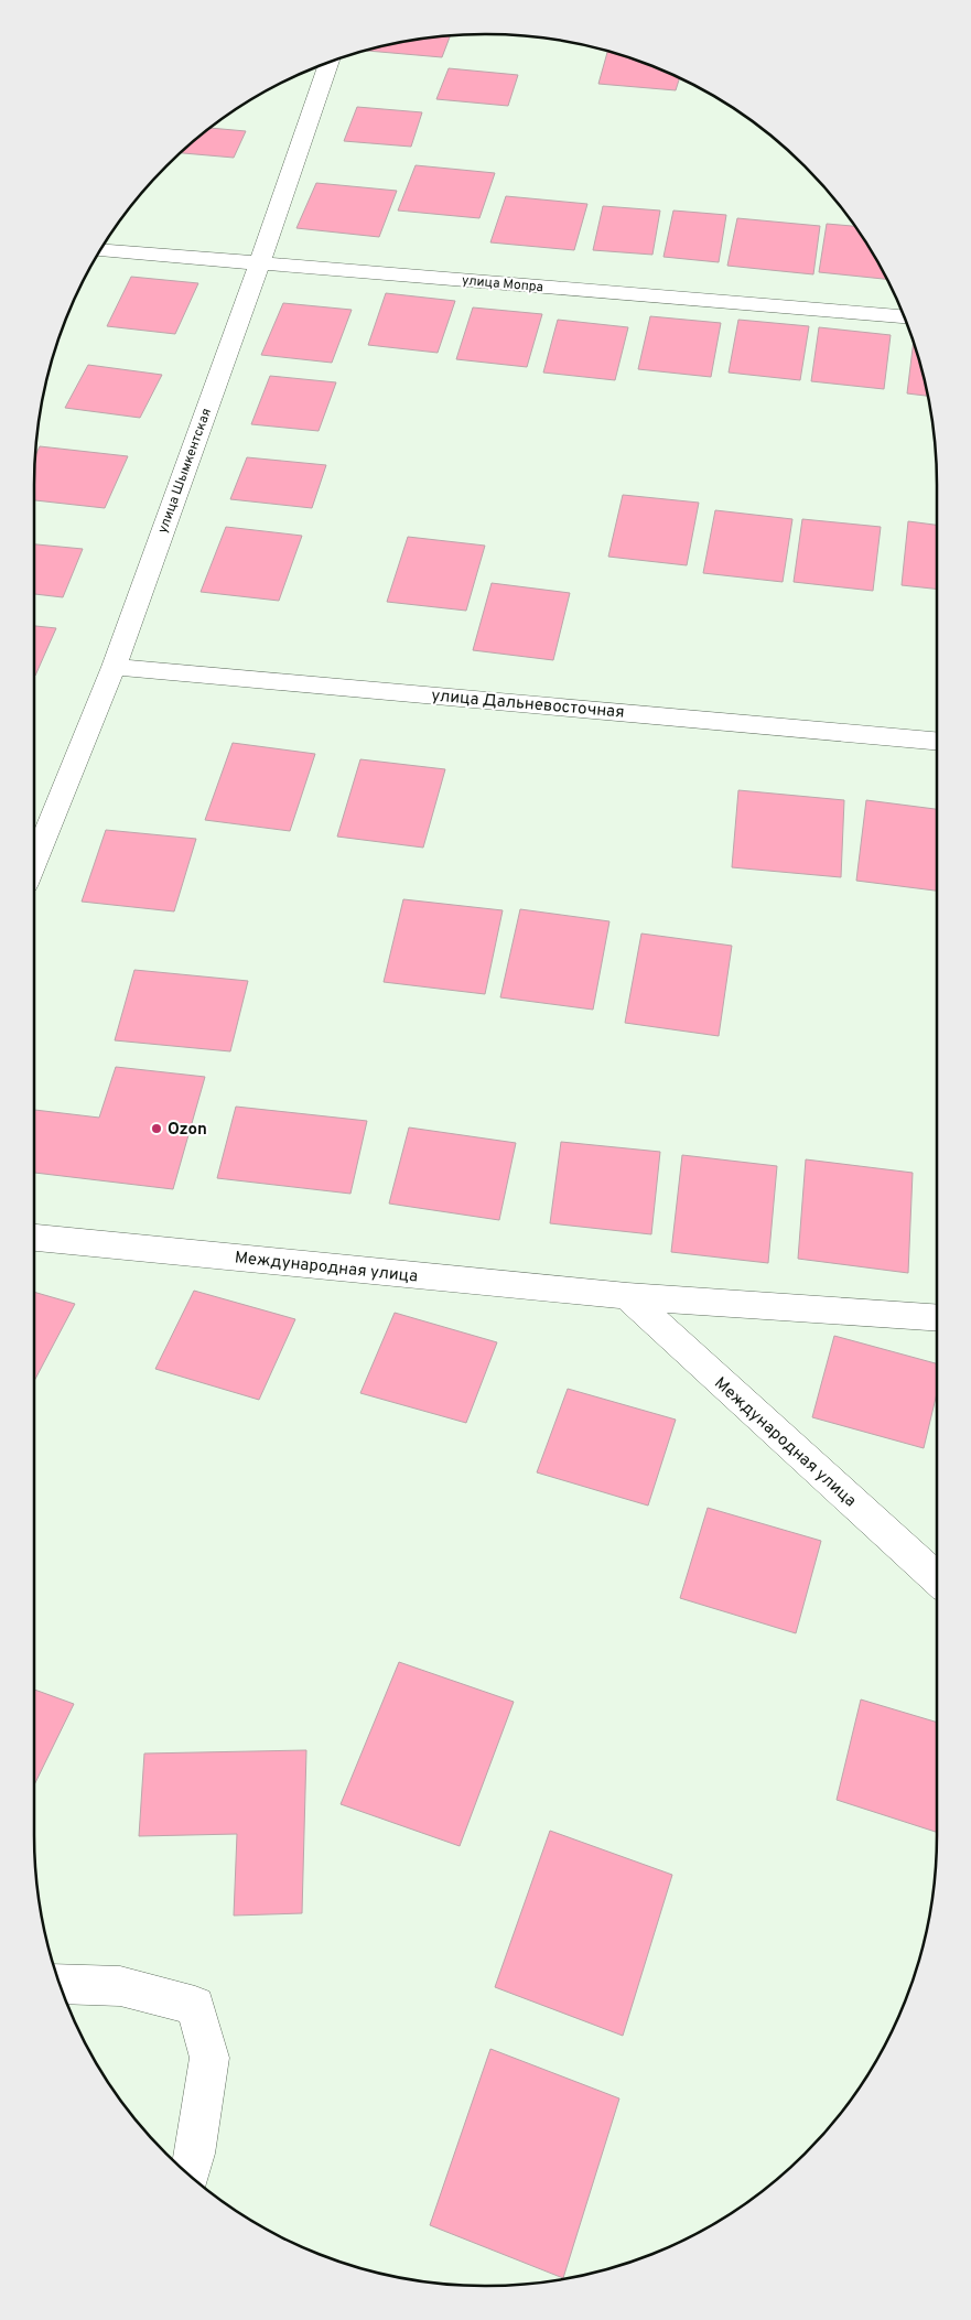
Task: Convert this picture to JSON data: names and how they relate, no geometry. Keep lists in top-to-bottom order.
{
  "streets": {
    "street": [
      "улица Мопра",
      "улица Шымкентская",
      "улица Дальневосточная",
      "Международная улица"
    ]
  },
  "crossings": [
    ["улица Мопра", "улица Шымкентская"],
    ["улица Шымкентская", "улица Дальневосточная"]
  ],
  "places": ["Ozon"]
}
